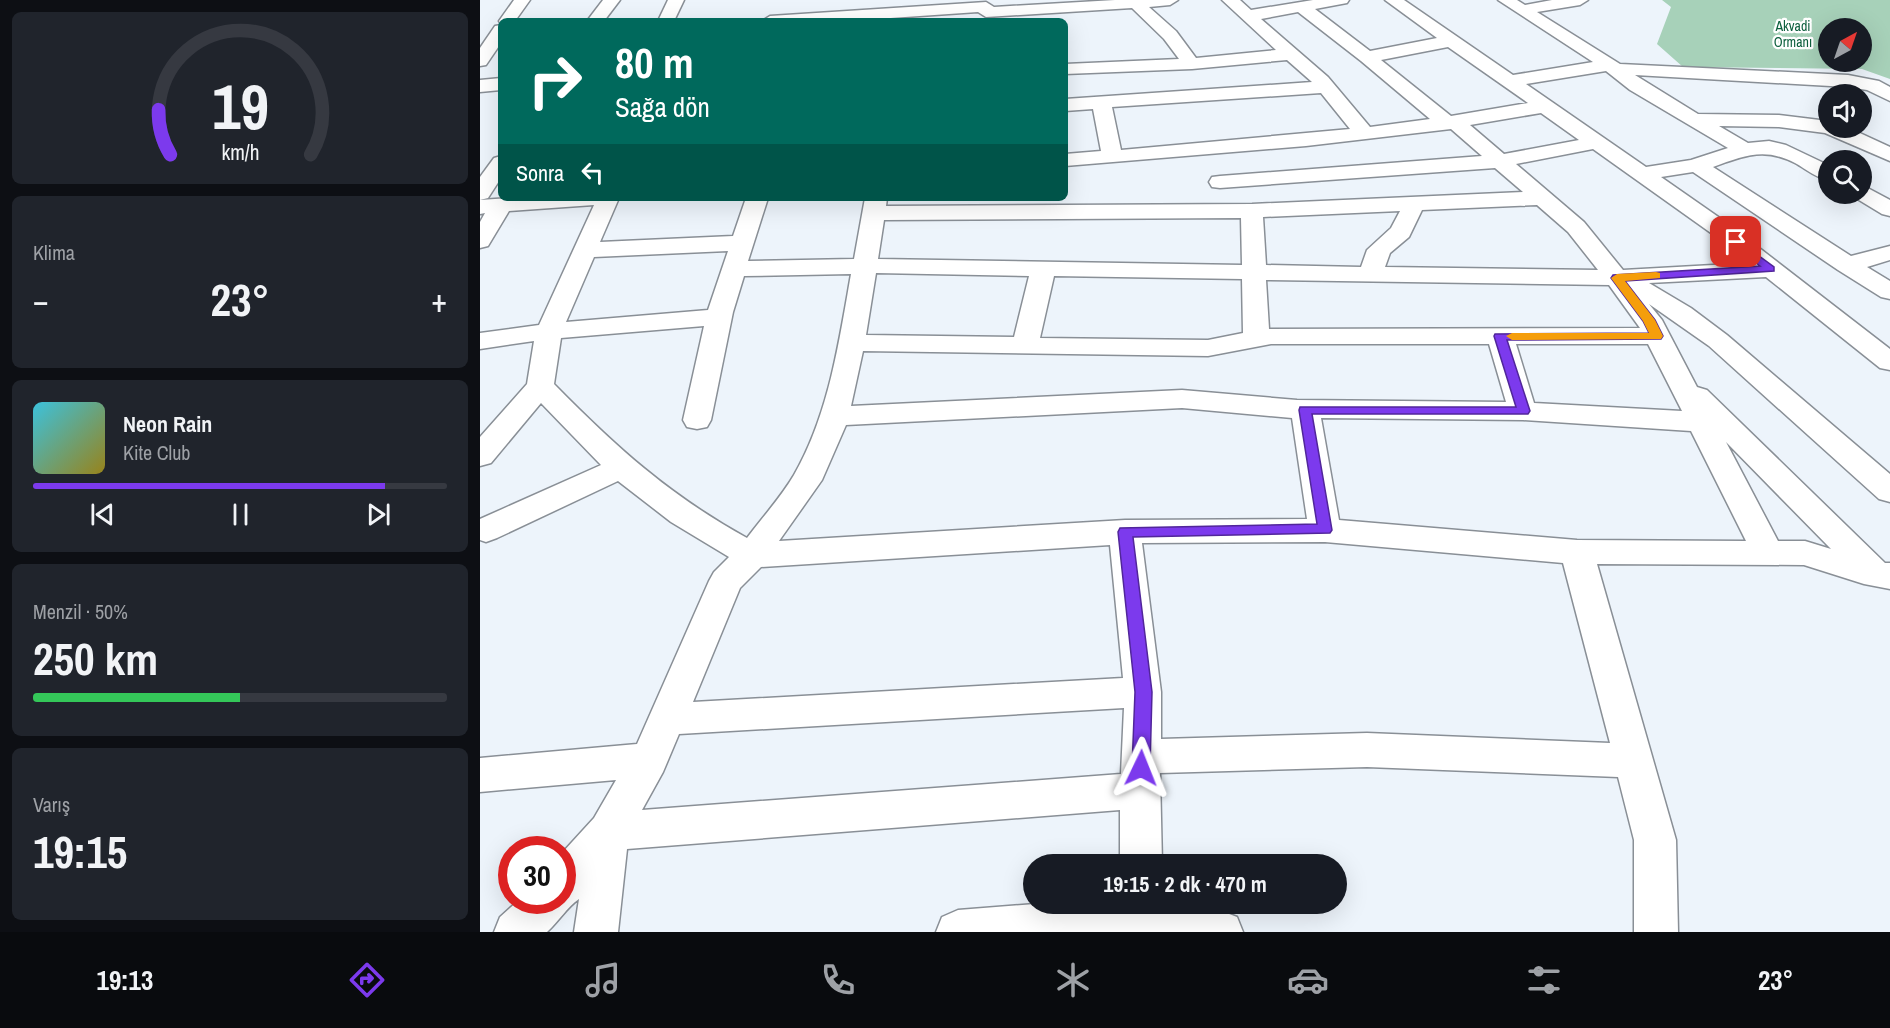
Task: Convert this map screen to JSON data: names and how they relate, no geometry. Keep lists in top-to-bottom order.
{
  "parks": ["Akvadi Ormanı"],
  "north": "top right",
  "page": {
    "turn": ["80 m", "Sağa dön"],
    "then": "Sonra",
    "tile": [
      "Klima",
      ["Menzil · 50%", "250 km"],
      ["Varış", "19:15"]
    ],
    "heat": ["−", "23°", "+"],
    "song": ["Neon Rain", "Kite Club"],
    "limit": "30",
    "trip": "19:15 · 2 dk · 470 m",
    "tabs": ["19:13", "23°"],
    "gauge": ["19", "km/h"]
  }
}
